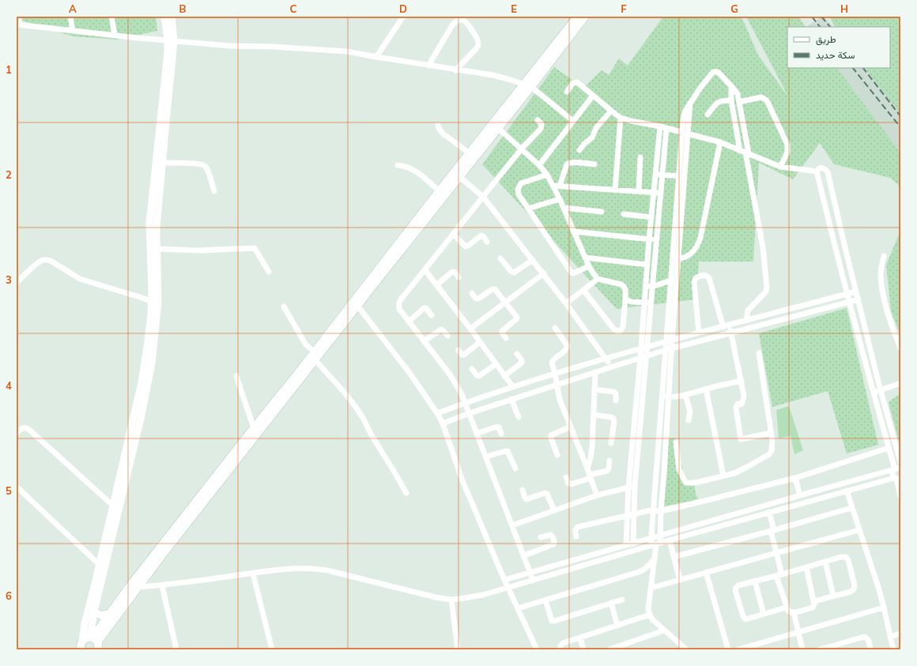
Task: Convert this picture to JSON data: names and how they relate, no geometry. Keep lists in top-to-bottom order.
{
  "legend": ["طريق", "سكة حديد"],
  "grid": {
    "columns": [
      "A",
      "B",
      "C",
      "D",
      "E",
      "F",
      "G",
      "H"
    ],
    "rows": [
      "1",
      "2",
      "3",
      "4",
      "5",
      "6"
    ]
  }
}
